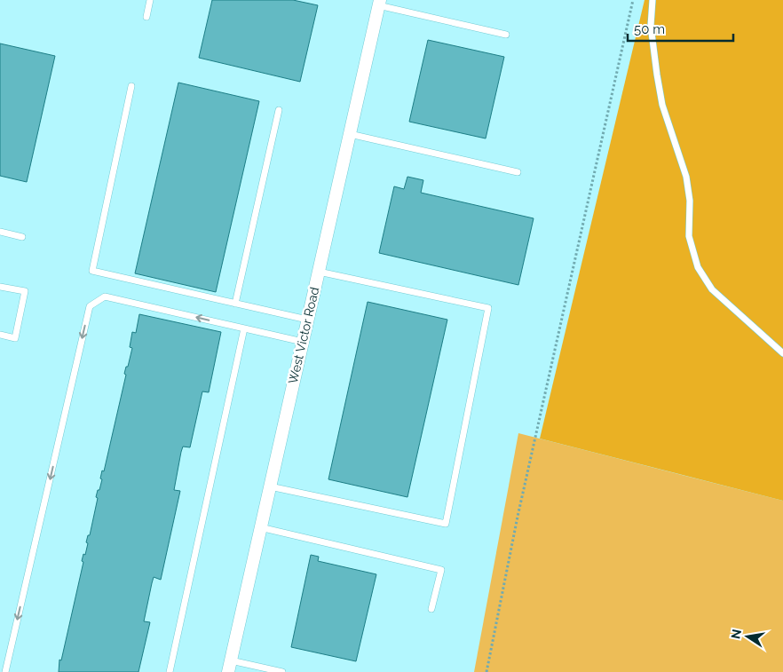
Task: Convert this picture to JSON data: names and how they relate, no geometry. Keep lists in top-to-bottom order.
{
  "streets": {
    "street": ["West Victor Road"]
  },
  "scale_bar": "50 m",
  "north": "left"
}
